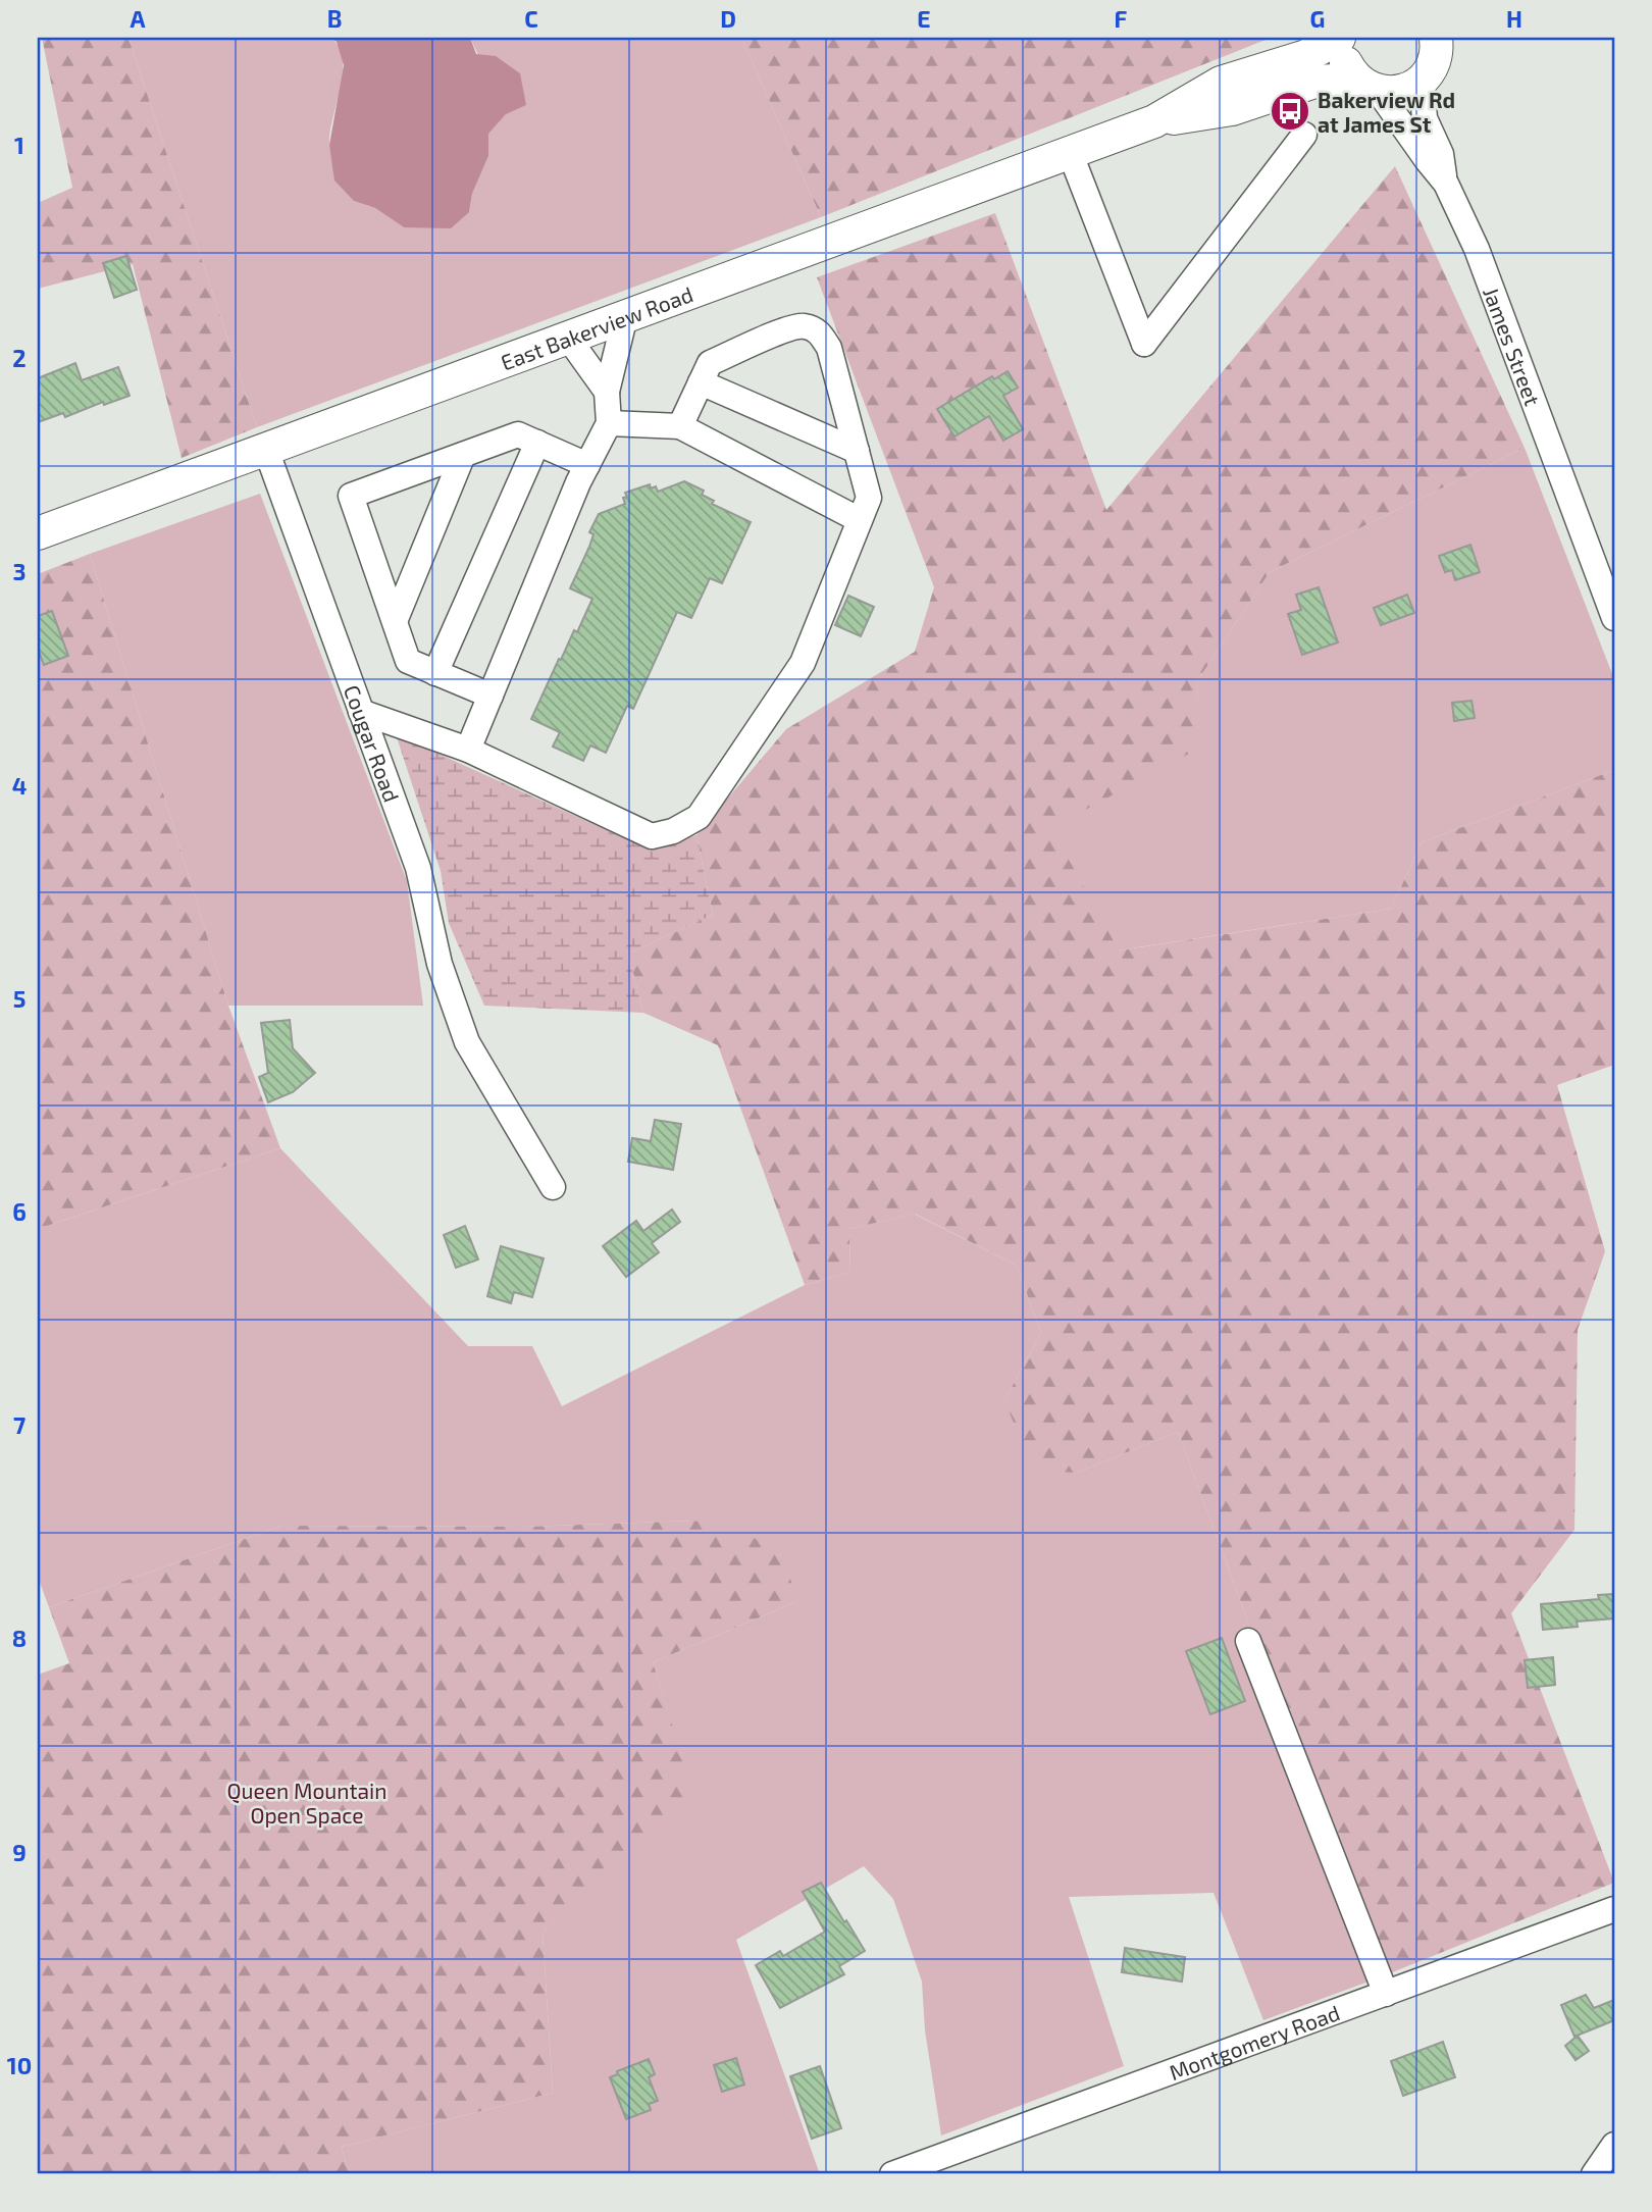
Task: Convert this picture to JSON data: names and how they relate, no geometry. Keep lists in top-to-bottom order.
{
  "streets": {
    "main road": ["East Bakerview Road"],
    "street": ["James Street", "Cougar Road", "Montgomery Road"]
  },
  "crossings": [
    ["East Bakerview Road", "James Street"],
    ["East Bakerview Road", "Cougar Road"]
  ],
  "parks": ["Queen Mountain Open Space"],
  "places": {
    "bus stop": ["Bakerview Rd at James St"]
  },
  "grid": {
    "columns": [
      "A",
      "B",
      "C",
      "D",
      "E",
      "F",
      "G",
      "H"
    ],
    "rows": [
      "1",
      "2",
      "3",
      "4",
      "5",
      "6",
      "7",
      "8",
      "9",
      "10"
    ]
  }
}
